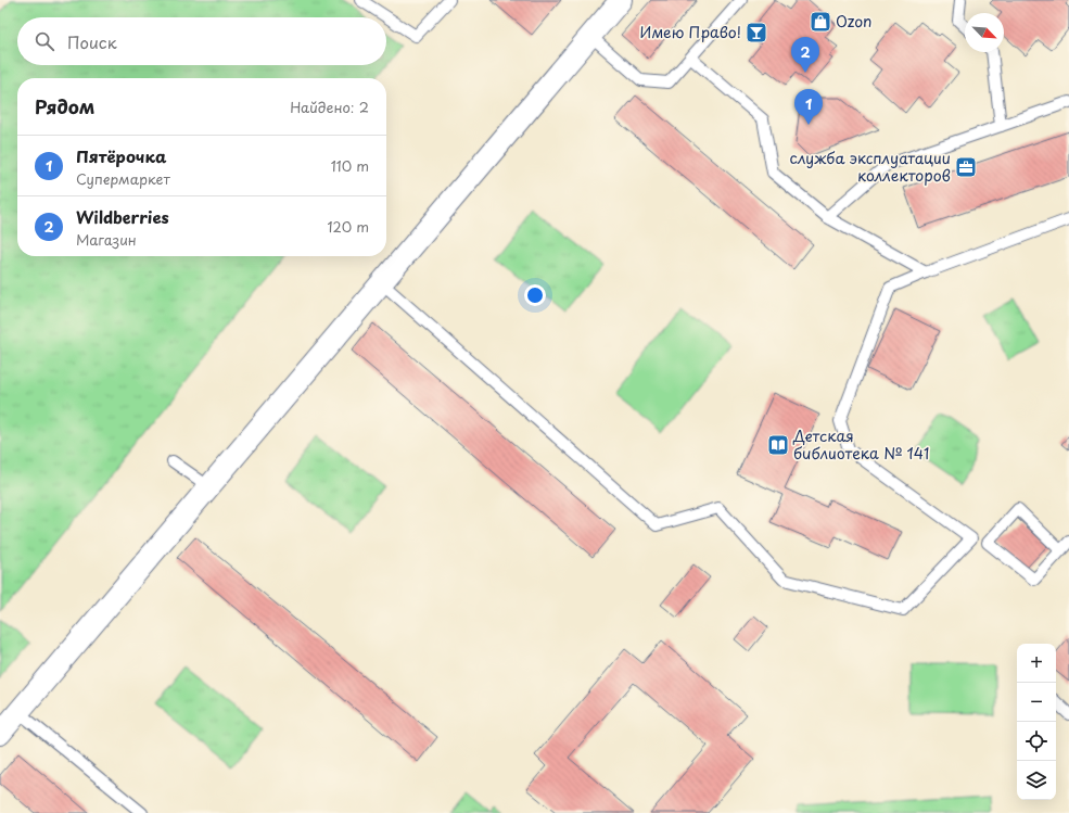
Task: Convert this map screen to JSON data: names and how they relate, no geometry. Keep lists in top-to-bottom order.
{
  "places": {
    "shop": ["Ozon"],
    "bar": ["Имею Право!"],
    "office": ["служба эксплуатации коллекторов"],
    "library": ["Детская библиотека № 141"]
  },
  "north": "bottom right",
  "page": {
    "search": "Поиск",
    "pins": ["2", "1"],
    "heading": ["Рядом", "Найдено: 2"],
    "list": [
      {
        "mark": "1",
        "name": "Пятёрочка",
        "note": "Супермаркет",
        "value": "110 m"
      },
      {
        "mark": "2",
        "name": "Wildberries",
        "note": "Магазин",
        "value": "120 m"
      }
    ],
    "map_buttons": ["+", "−"]
  }
}
